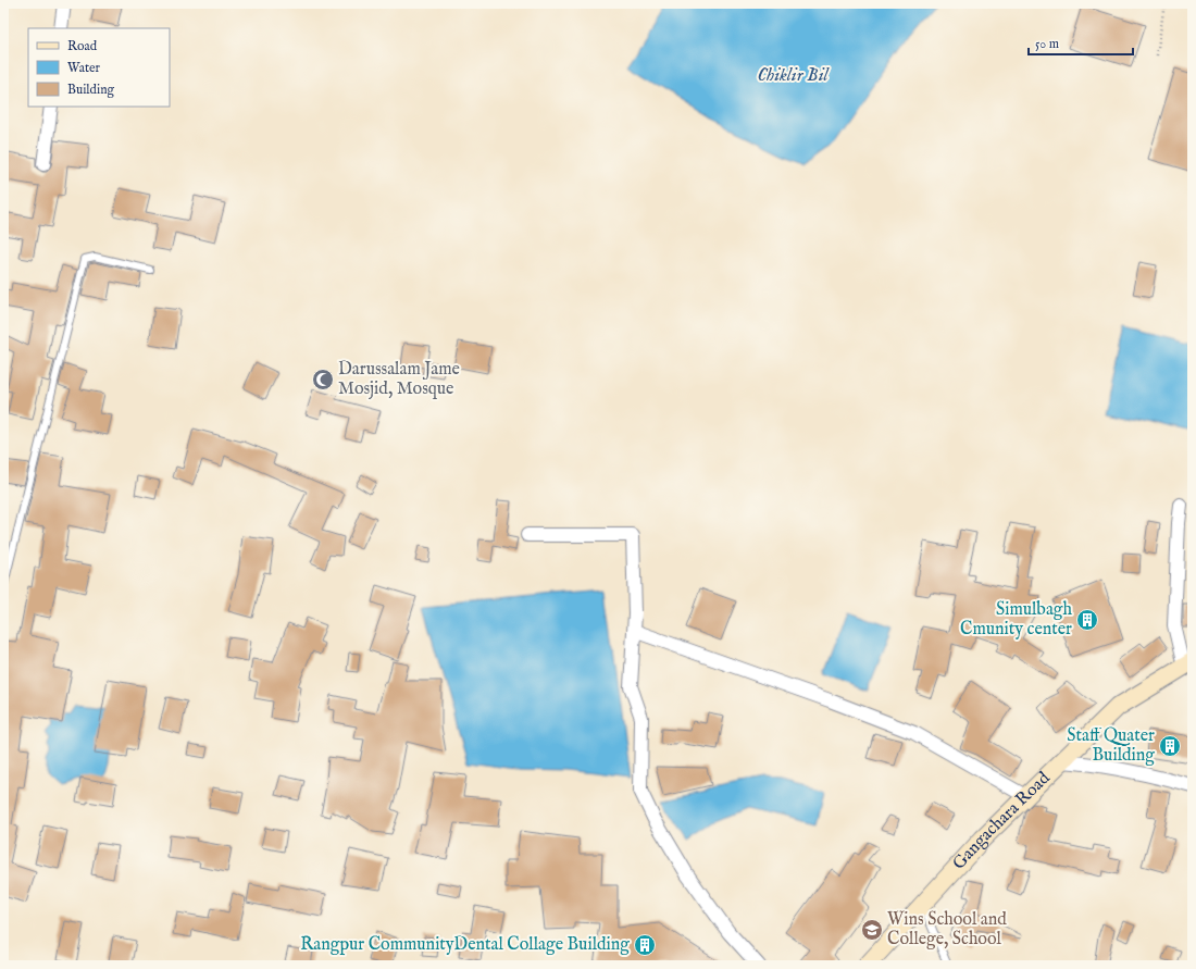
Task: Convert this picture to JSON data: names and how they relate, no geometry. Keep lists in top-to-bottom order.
{
  "streets": {
    "main road": ["Gangachara Road"]
  },
  "water": ["Chiklir Bil"],
  "places": {
    "mosque": ["Darussalam Jame Mosjid, Mosque"],
    "building": ["Simulbagh Cmunity center", "Staff Quater Building", "Rangpur CommunityDental Collage Building"],
    "school or university": ["Wins School and College, School"]
  },
  "legend": ["Road", "Water", "Building"],
  "scale_bar": "50 m"
}
